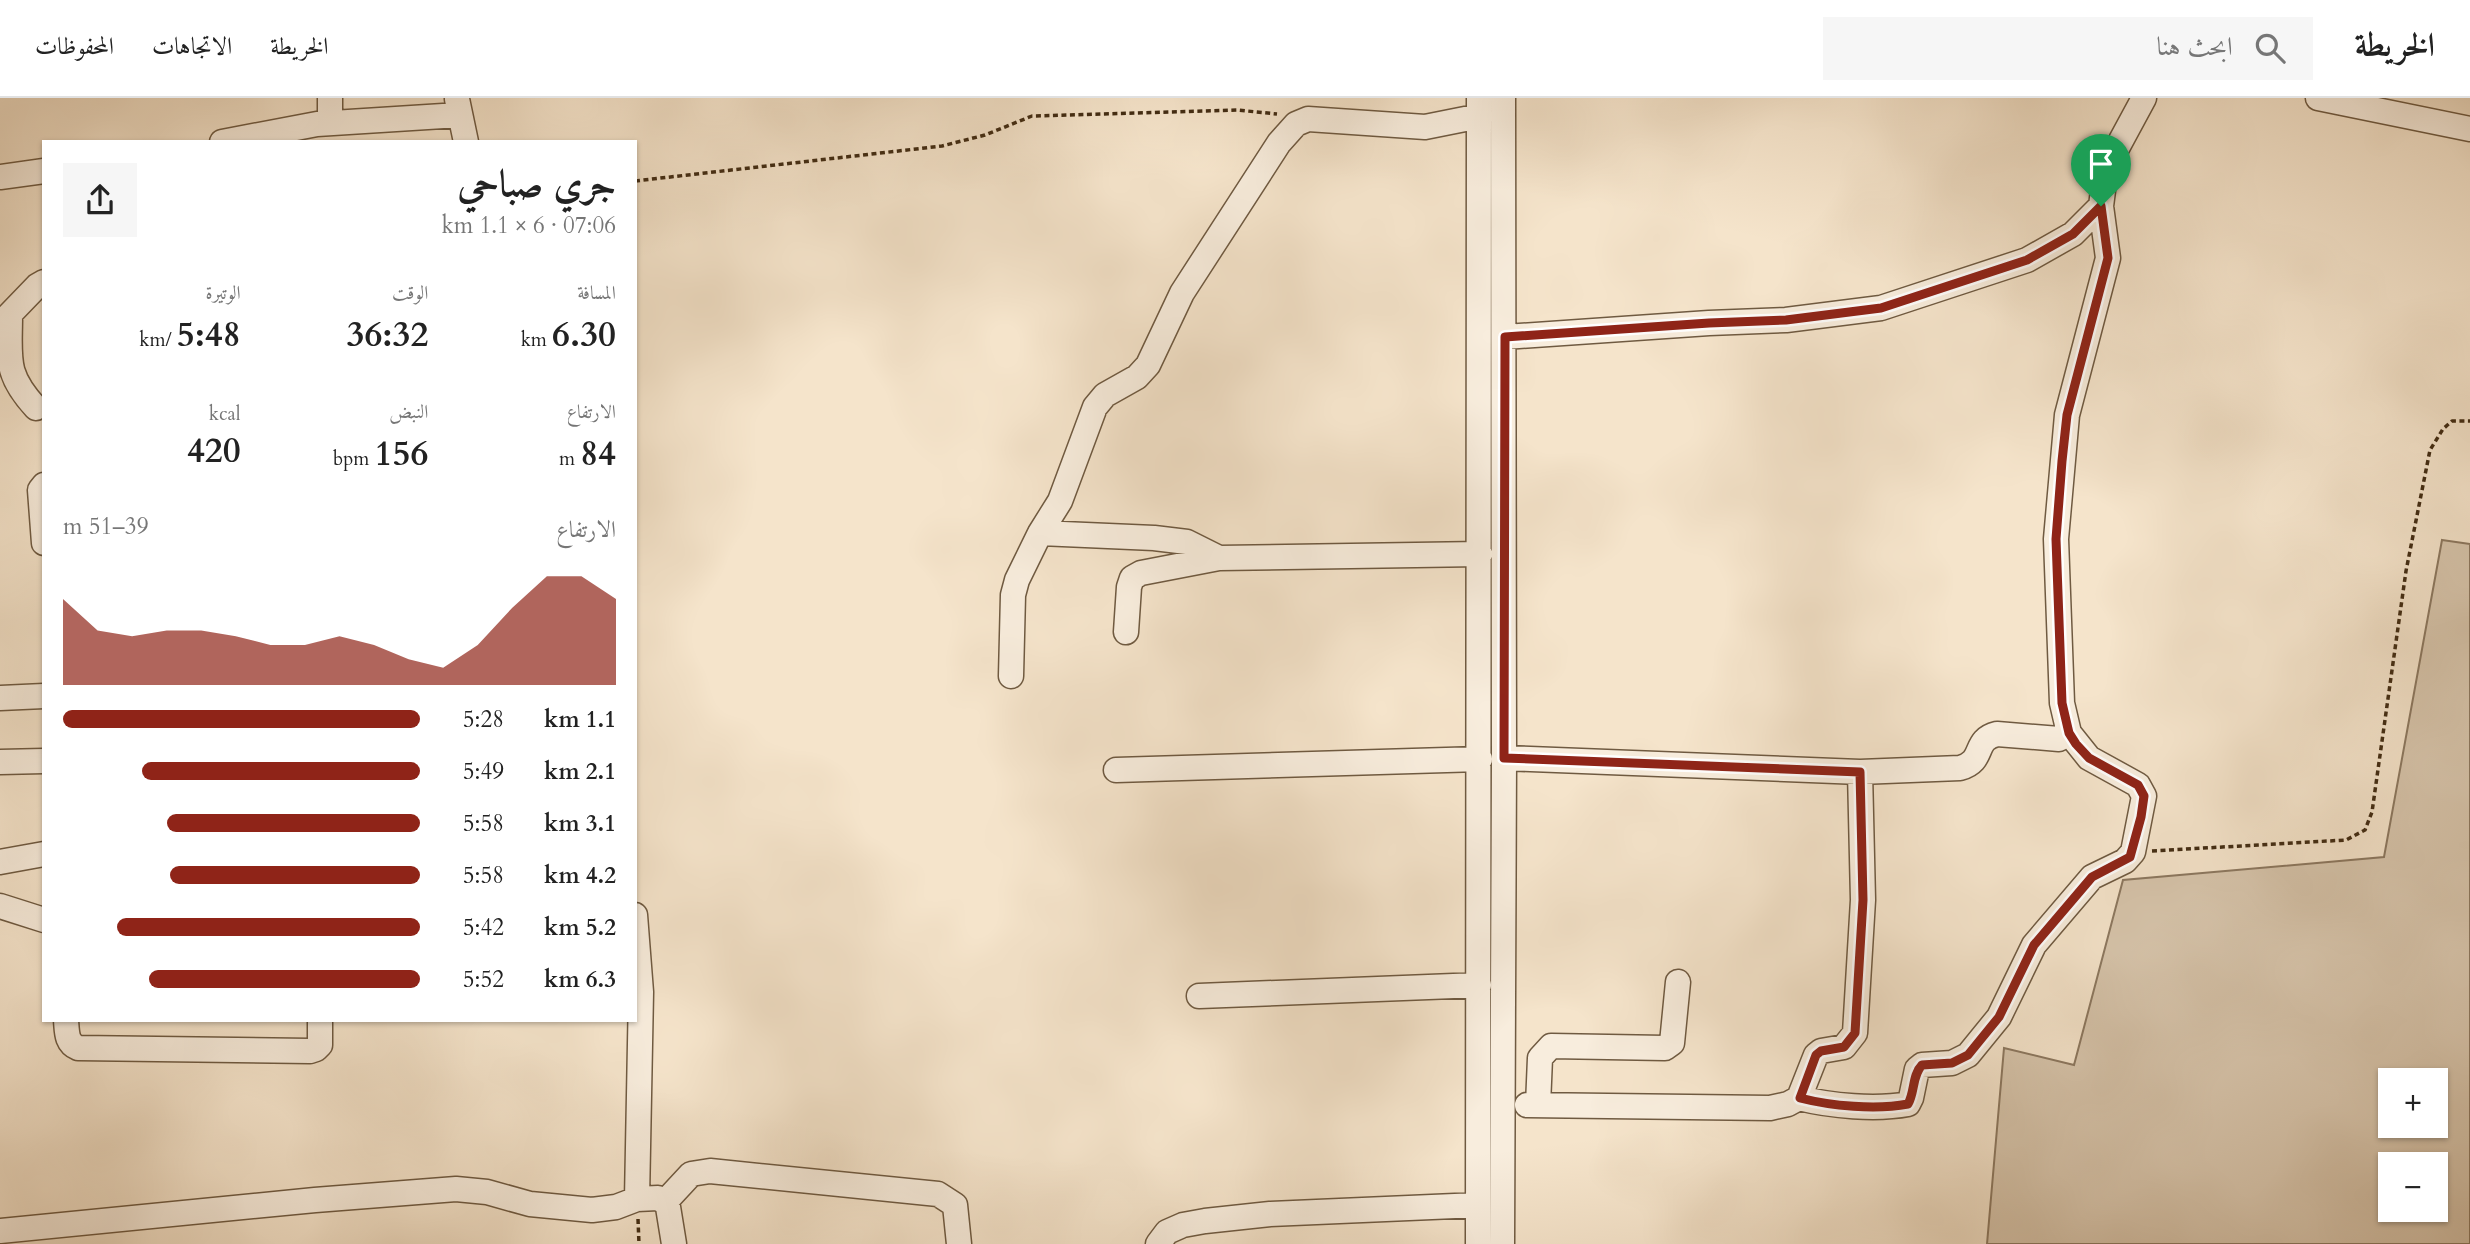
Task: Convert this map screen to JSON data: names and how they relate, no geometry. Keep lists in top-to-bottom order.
{
  "page": {
    "header": "الخريطة",
    "search": "ابحث هنا",
    "nav": ["الخريطة", "الاتجاهات", "المحفوظات"],
    "heading": ["جري صباحي", "07:06 · 6 × 1.1 km"],
    "stats": [
      ["المسافة", "6.30 km"],
      ["الوقت", "36:32"],
      ["الوتيرة", "5:48 /km"],
      ["الارتفاع", "84 m"],
      ["النبض", "156 bpm"],
      ["kcal", "420"]
    ],
    "chart": ["الارتفاع", "39–51 m"],
    "list": [
      {
        "name": "1.1 km",
        "note": "5:28"
      },
      {
        "name": "2.1 km",
        "note": "5:49"
      },
      {
        "name": "3.1 km",
        "note": "5:58"
      },
      {
        "name": "4.2 km",
        "note": "5:58"
      },
      {
        "name": "5.2 km",
        "note": "5:42"
      },
      {
        "name": "6.3 km",
        "note": "5:52"
      }
    ],
    "map_buttons": ["+", "−"]
  }
}
